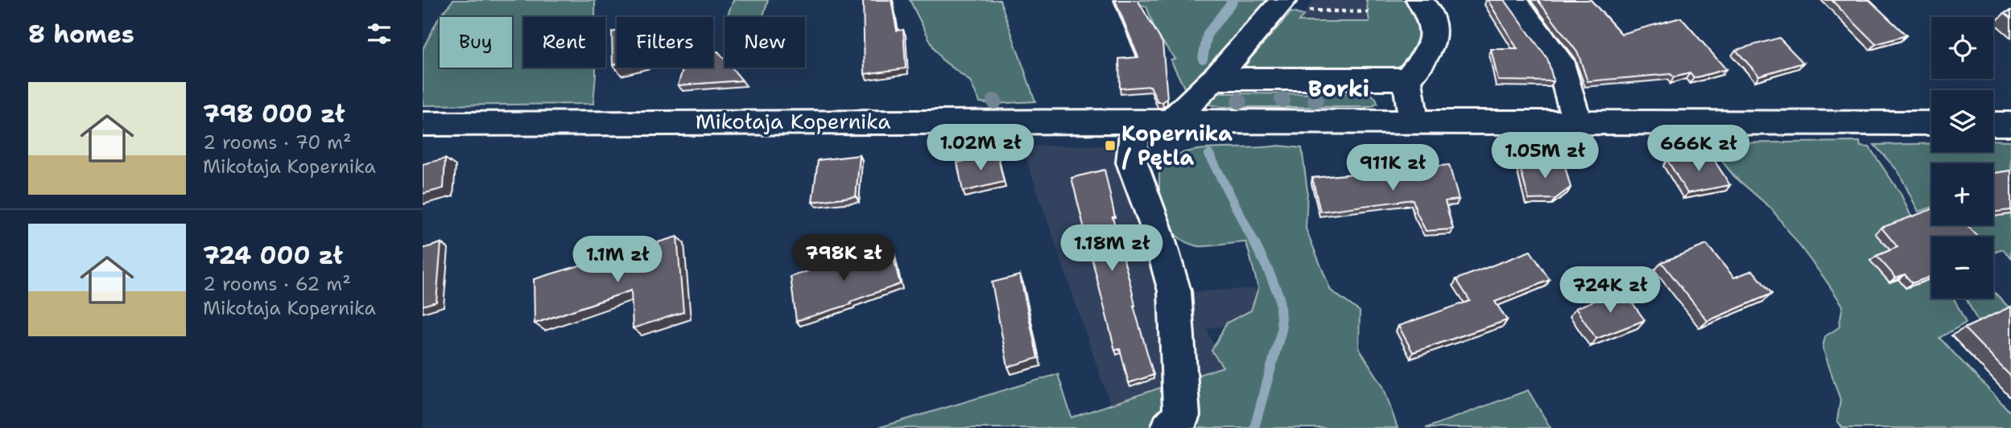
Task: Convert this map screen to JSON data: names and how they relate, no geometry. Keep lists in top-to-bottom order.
{
  "streets": {
    "street": ["Mikołaja Kopernika"]
  },
  "districts": ["Borki"],
  "places": {
    "transit": ["Kopernika / Pętla"]
  },
  "page": {
    "heading": "8 homes",
    "map_buttons": ["+", "−"],
    "chip": [
      "Buy",
      "Rent",
      "Filters",
      "New"
    ],
    "list": [
      {
        "name": "798 000 zł",
        "note": "2 rooms · 70 m² · Mikołaja Kopernika"
      },
      {
        "name": "724 000 zł",
        "note": "2 rooms · 62 m² · Mikołaja Kopernika"
      }
    ],
    "price": [
      "1.02M zł",
      "666K zł",
      "1.05M zł",
      "911K zł",
      "1.18M zł",
      "798K zł",
      "1.1M zł",
      "724K zł"
    ]
  }
}
